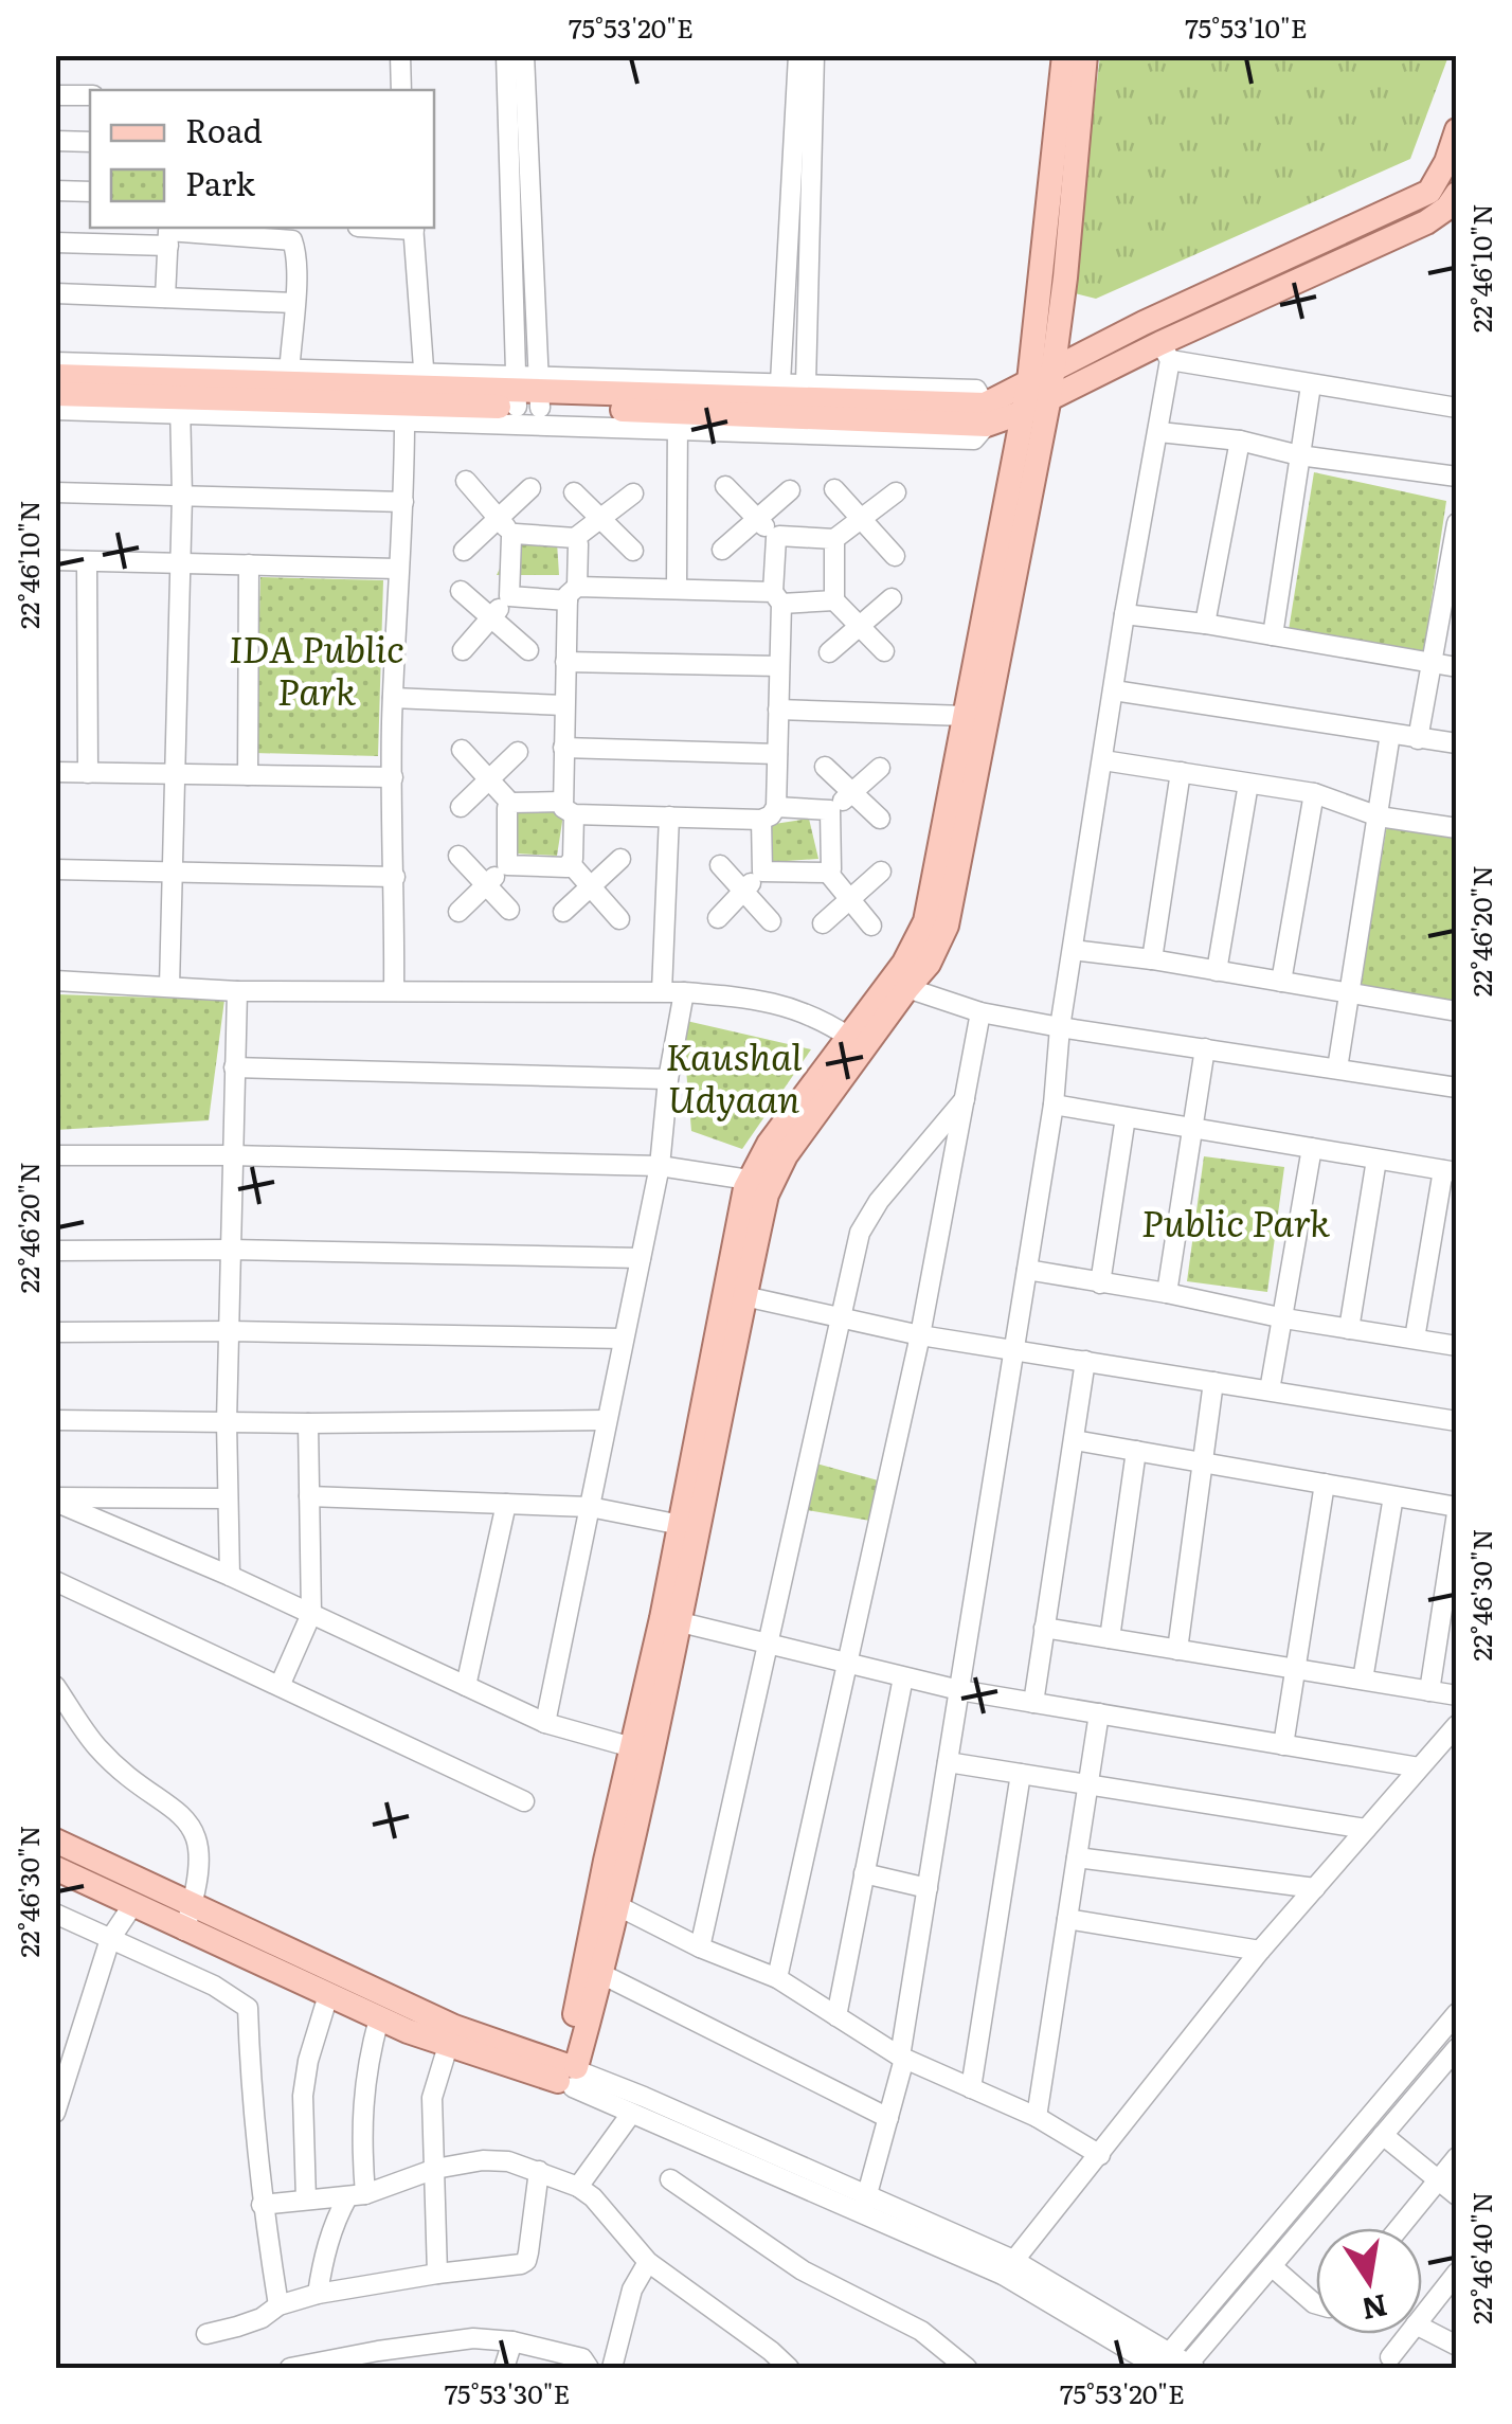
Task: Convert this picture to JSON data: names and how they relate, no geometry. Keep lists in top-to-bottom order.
{
  "parks": ["IDA Public Park", "Kaushal Udyaan", "Public Park"],
  "legend": ["Road", "Park"],
  "north": "bottom",
  "coordinates": [
    "75°53'20\"E",
    "75°53'10\"E",
    "22°46'10\"N",
    "22°46'20\"N",
    "22°46'30\"N",
    "22°46'40\"N",
    "75°53'30\"E"
  ]
}
